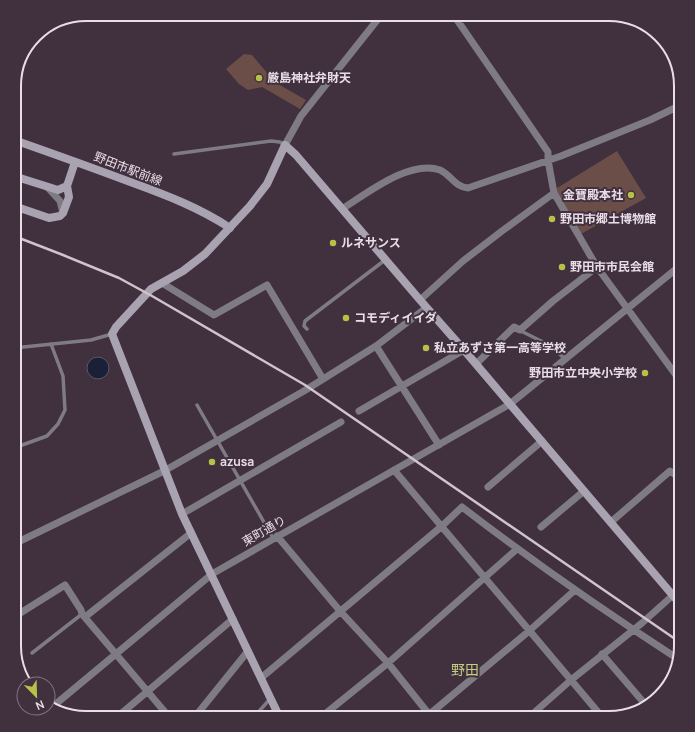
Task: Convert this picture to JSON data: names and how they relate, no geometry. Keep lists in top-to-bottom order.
{
  "streets": {
    "street": ["野田市駅前線", "東町通り"]
  },
  "districts": ["野田"],
  "places": [
    "厳島神社弁財天",
    "金寶殿本社",
    "野田市郷土博物館",
    "ルネサンス",
    "野田市市民会館",
    "コモディイイダ",
    "私立あずさ第一高等学校",
    "野田市立中央小学校",
    "azusa"
  ],
  "north": "bottom right"
}
